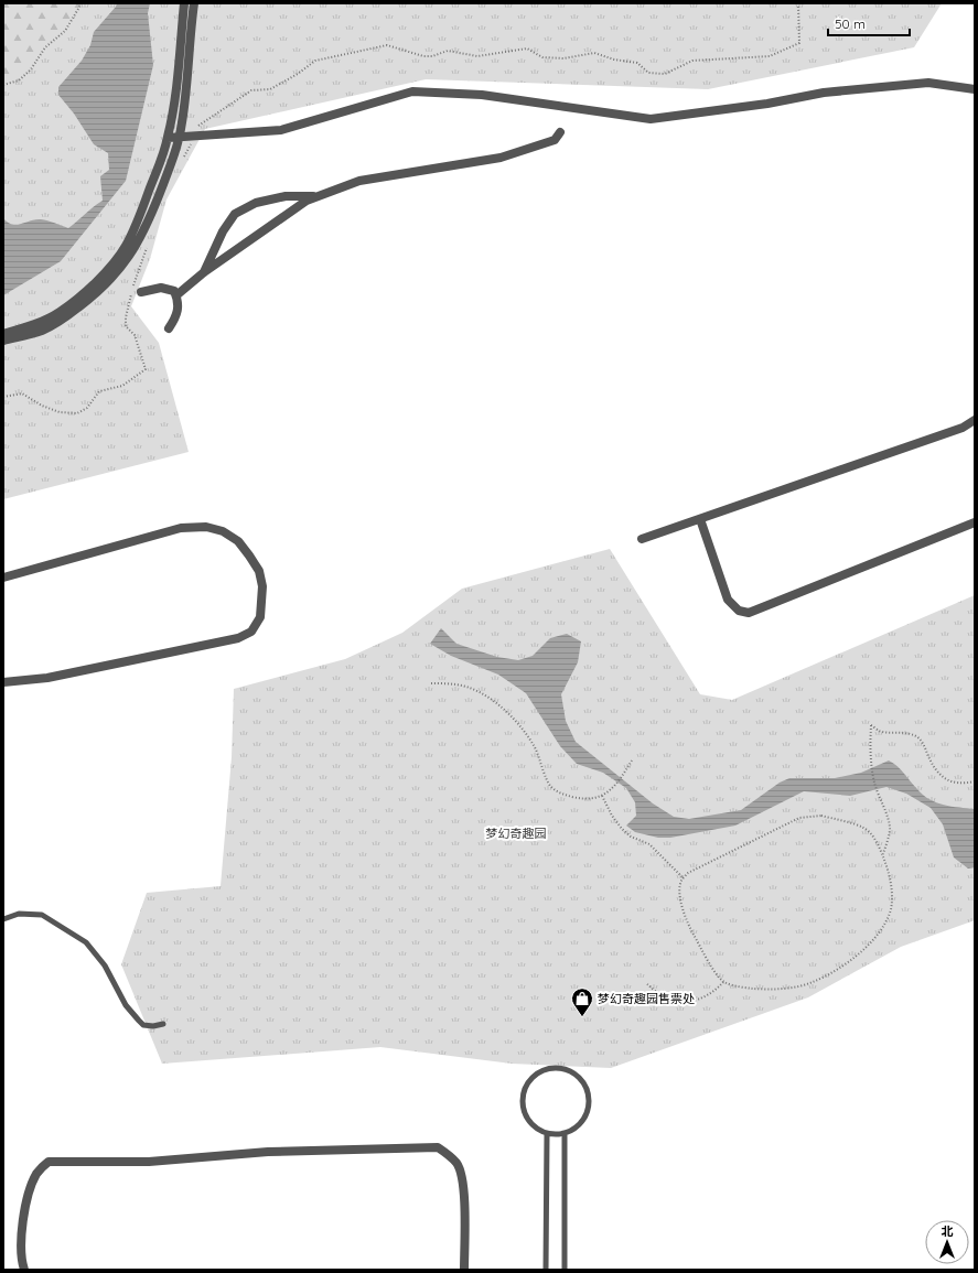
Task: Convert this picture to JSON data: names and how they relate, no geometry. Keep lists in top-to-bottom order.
{
  "parks": ["梦幻奇趣园"],
  "places": {
    "shop": ["梦幻奇趣园售票处"]
  },
  "scale_bar": "50 m",
  "north": "top"
}
